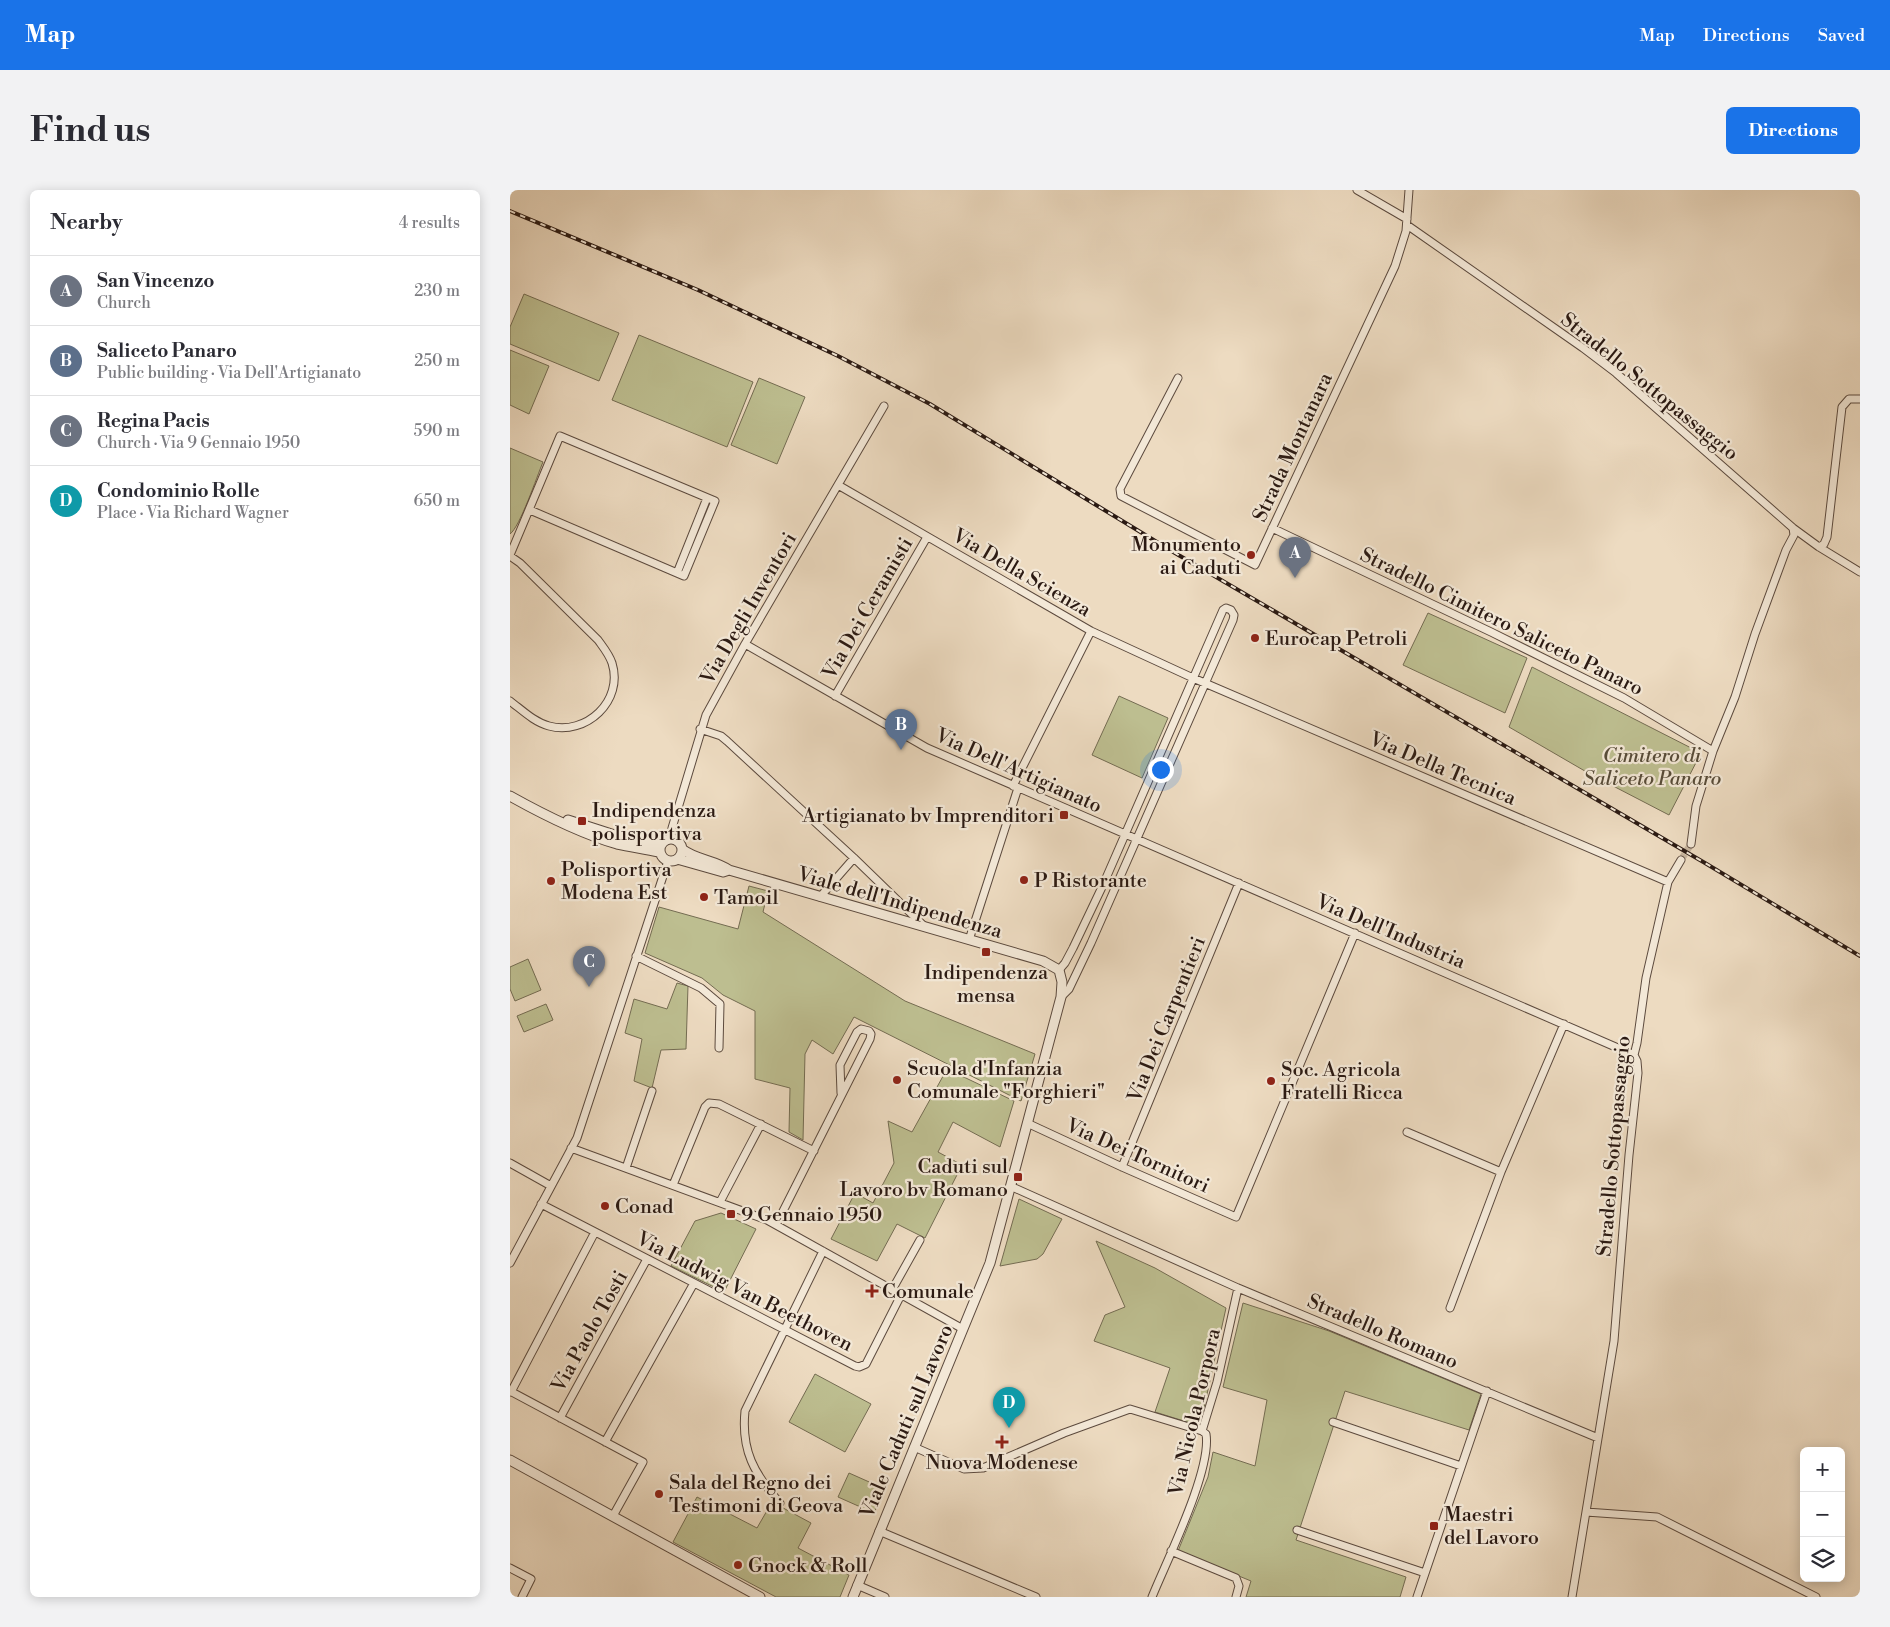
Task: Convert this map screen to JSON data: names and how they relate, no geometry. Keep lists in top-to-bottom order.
{
  "streets": {
    "street": [
      "Stradello Sottopassaggio",
      "Strada Montanara",
      "Via Della Scienza",
      "Via Degli Inventori",
      "Via Dei Ceramisti",
      "Stradello Cimitero Saliceto Panaro",
      "Via Della Tecnica",
      "Via Dell'Artigianato",
      "Viale dell'Indipendenza",
      "Via Dell'Industria",
      "Via Dei Carpentieri",
      "Via Dei Tornitori",
      "Via Ludwig Van Beethoven",
      "Via Paolo Tosti",
      "Stradello Romano",
      "Via Nicola Porpora",
      "Viale Caduti sul Lavoro"
    ]
  },
  "crossings": [
    ["Stradello Sottopassaggio", "Strada Montanara"],
    ["Stradello Sottopassaggio", "Via Della Tecnica"],
    ["Stradello Sottopassaggio", "Via Dell'Industria"],
    ["Stradello Sottopassaggio", "Stradello Romano"],
    ["Strada Montanara", "Stradello Cimitero Saliceto Panaro"],
    ["Via Della Scienza", "Via Degli Inventori"],
    ["Via Della Scienza", "Via Dei Ceramisti"],
    ["Via Della Scienza", "Viale Caduti sul Lavoro"],
    ["Via Degli Inventori", "Via Dell'Artigianato"],
    ["Via Degli Inventori", "Viale dell'Indipendenza"],
    ["Via Dei Ceramisti", "Via Dell'Artigianato"],
    ["Via Della Tecnica", "Viale Caduti sul Lavoro"],
    ["Via Dell'Artigianato", "Viale Caduti sul Lavoro"],
    ["Viale dell'Indipendenza", "Viale Caduti sul Lavoro"],
    ["Via Dell'Industria", "Via Dei Carpentieri"],
    ["Via Dell'Industria", "Via Dei Tornitori"],
    ["Via Dell'Industria", "Viale Caduti sul Lavoro"],
    ["Via Dei Carpentieri", "Via Dei Tornitori"],
    ["Via Dei Tornitori", "Viale Caduti sul Lavoro"],
    ["Via Ludwig Van Beethoven", "Via Paolo Tosti"],
    ["Stradello Romano", "Via Nicola Porpora"],
    ["Stradello Romano", "Viale Caduti sul Lavoro"]
  ],
  "parks": ["Cimitero di Saliceto Panaro"],
  "places": {
    "other": [
      "Monumento ai Caduti",
      "Eurocap Petroli",
      "P Ristorante",
      "Polisportiva Modena Est",
      "Tamoil",
      "Scuola d'Infanzia Comunale \"Forghieri\"",
      "Soc. Agricola Fratelli Ricca",
      "Conad",
      "Sala del Regno dei Testimoni di Geova",
      "Gnock & Roll"
    ],
    "transit": [
      "Artigianato bv Imprenditori",
      "Indipendenza polisportiva",
      "Indipendenza mensa",
      "Caduti sul Lavoro bv Romano",
      "9 Gennaio 1950",
      "Maestri del Lavoro"
    ],
    "health": ["Comunale", "Nuova Modenese"]
  },
  "page": {
    "header": "Map",
    "nav": ["Map", "Directions", "Saved"],
    "buttons": "Directions",
    "title": "Find us",
    "heading": ["Nearby", "4 results"],
    "list": [
      {
        "mark": "A",
        "name": "San Vincenzo",
        "note": "Church",
        "value": "230 m"
      },
      {
        "mark": "B",
        "name": "Saliceto Panaro",
        "note": "Public building · Via Dell'Artigianato",
        "value": "250 m"
      },
      {
        "mark": "C",
        "name": "Regina Pacis",
        "note": "Church · Via 9 Gennaio 1950",
        "value": "590 m"
      },
      {
        "mark": "D",
        "name": "Condominio Rolle",
        "note": "Place · Via Richard Wagner",
        "value": "650 m"
      }
    ],
    "pins": [
      "A",
      "B",
      "C",
      "D"
    ],
    "map_buttons": ["+", "−"]
  }
}
